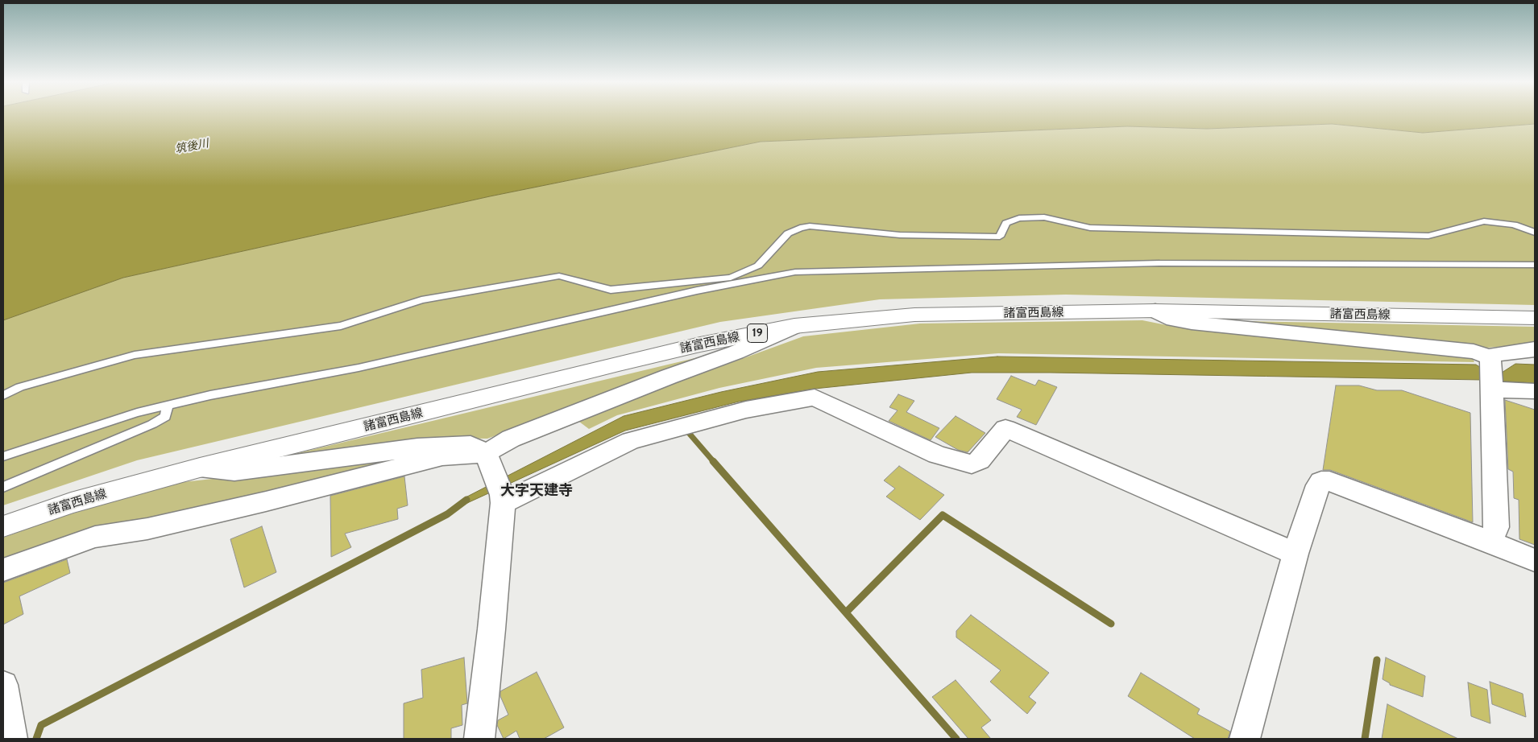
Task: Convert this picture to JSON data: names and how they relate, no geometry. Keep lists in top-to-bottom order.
{
  "streets": {
    "main road": ["諸富西島線", "19"]
  },
  "districts": ["大字天建寺"],
  "water": ["筑後川"]
}
